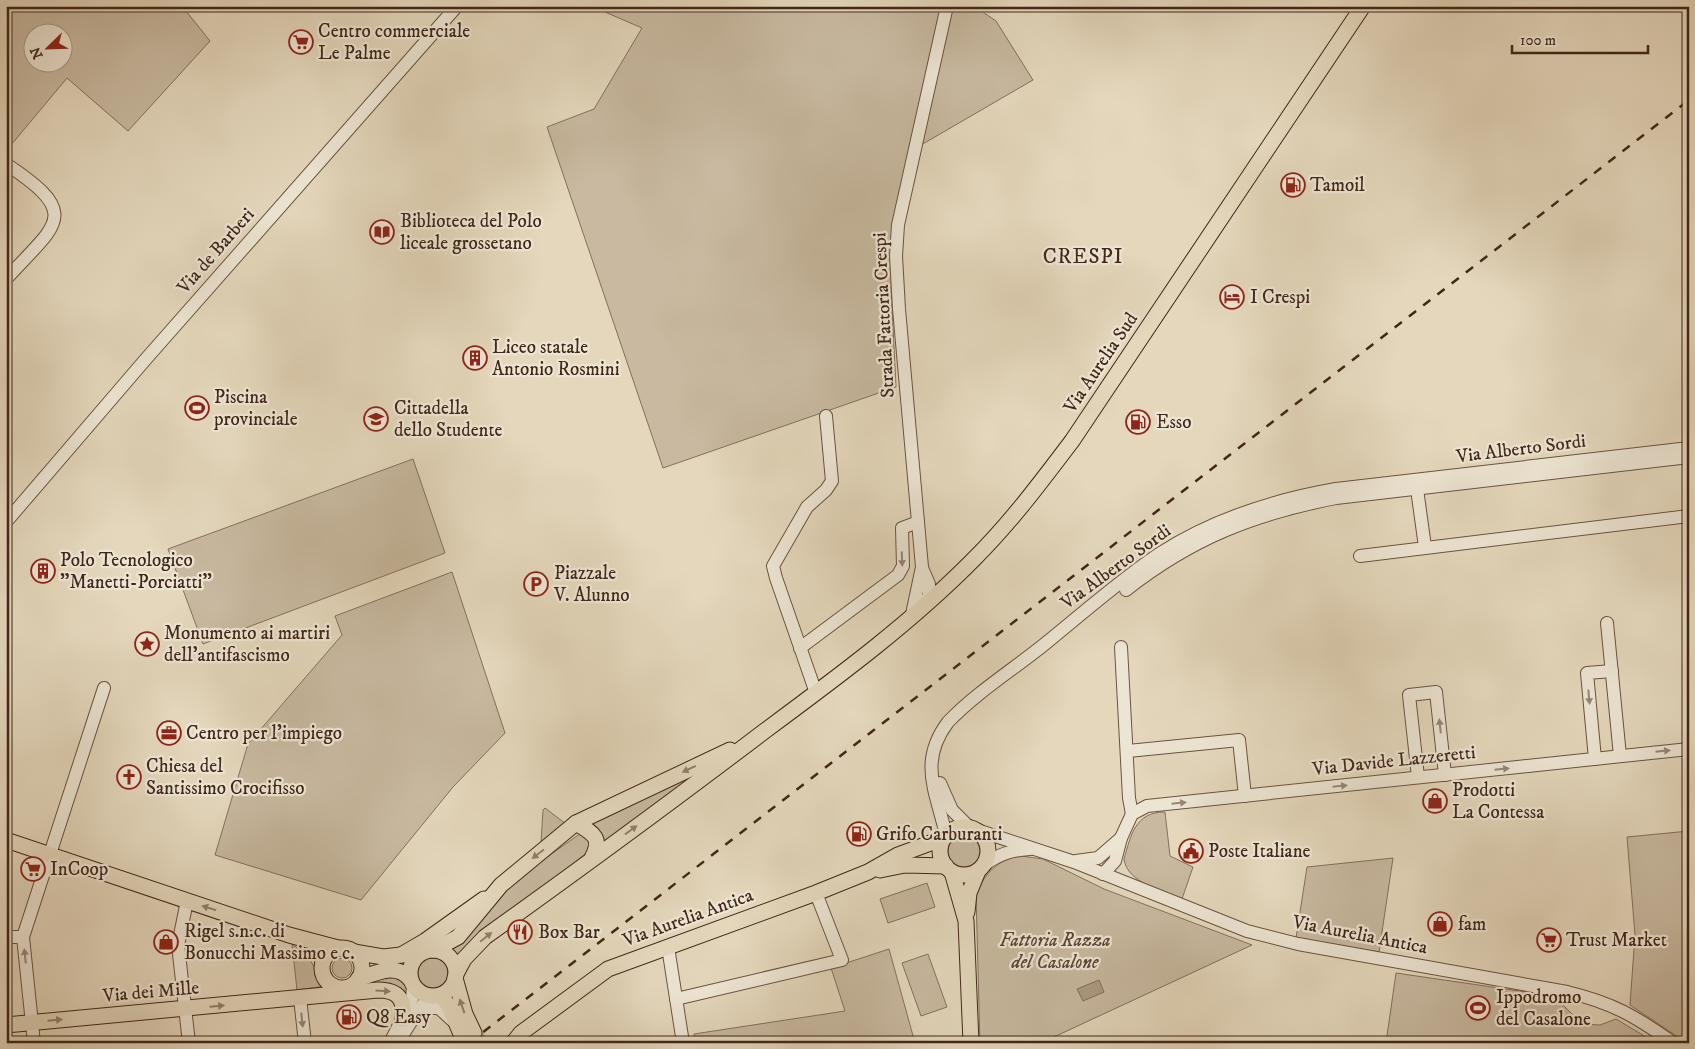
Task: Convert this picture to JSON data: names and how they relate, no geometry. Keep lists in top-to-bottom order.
{
  "streets": {
    "main road": ["Via Aurelia Sud", "Via Aurelia Antica", "Via dei Mille"],
    "street": [
      "Via de Barberi",
      "Strada Fattoria Crespi",
      "Via Alberto Sordi",
      "Via Davide Lazzeretti"
    ]
  },
  "crossings": [
    ["Strada Fattoria Crespi", "Via Aurelia Sud"],
    ["Via Alberto Sordi", "Via Aurelia Antica"]
  ],
  "one_way": ["Via Davide Lazzeretti"],
  "districts": ["CRESPI"],
  "parks": ["Fattoria Razza del Casalone"],
  "places": {
    "supermarket": ["Centro commerciale Le Palme", "InCoop", "Trust Market"],
    "fuel station": [
      "Tamoil",
      "Esso",
      "Grifo Carburanti",
      "Q8 Easy"
    ],
    "library": ["Biblioteca del Polo liceale grossetano"],
    "hotel": ["I Crespi"],
    "building": ["Liceo statale Antonio Rosmini", "Polo Tecnologico \"Manetti-Porciatti\""],
    "sports": ["Piscina provinciale", "Ippodromo del Casalone"],
    "school or university": ["Cittadella dello Studente"],
    "parking": ["Piazzale V. Alunno"],
    "place": ["Monumento ai martiri dell'antifascismo"],
    "office": ["Centro per l'impiego"],
    "church": ["Chiesa del Santissimo Crocifisso"],
    "shop": ["Prodotti La Contessa", "fam", "Rigel s.n.c. di Bonucchi Massimo e c."],
    "public building": ["Poste Italiane"],
    "restaurant": ["Box Bar"]
  },
  "scale_bar": "100 m",
  "north": "bottom left"
}
